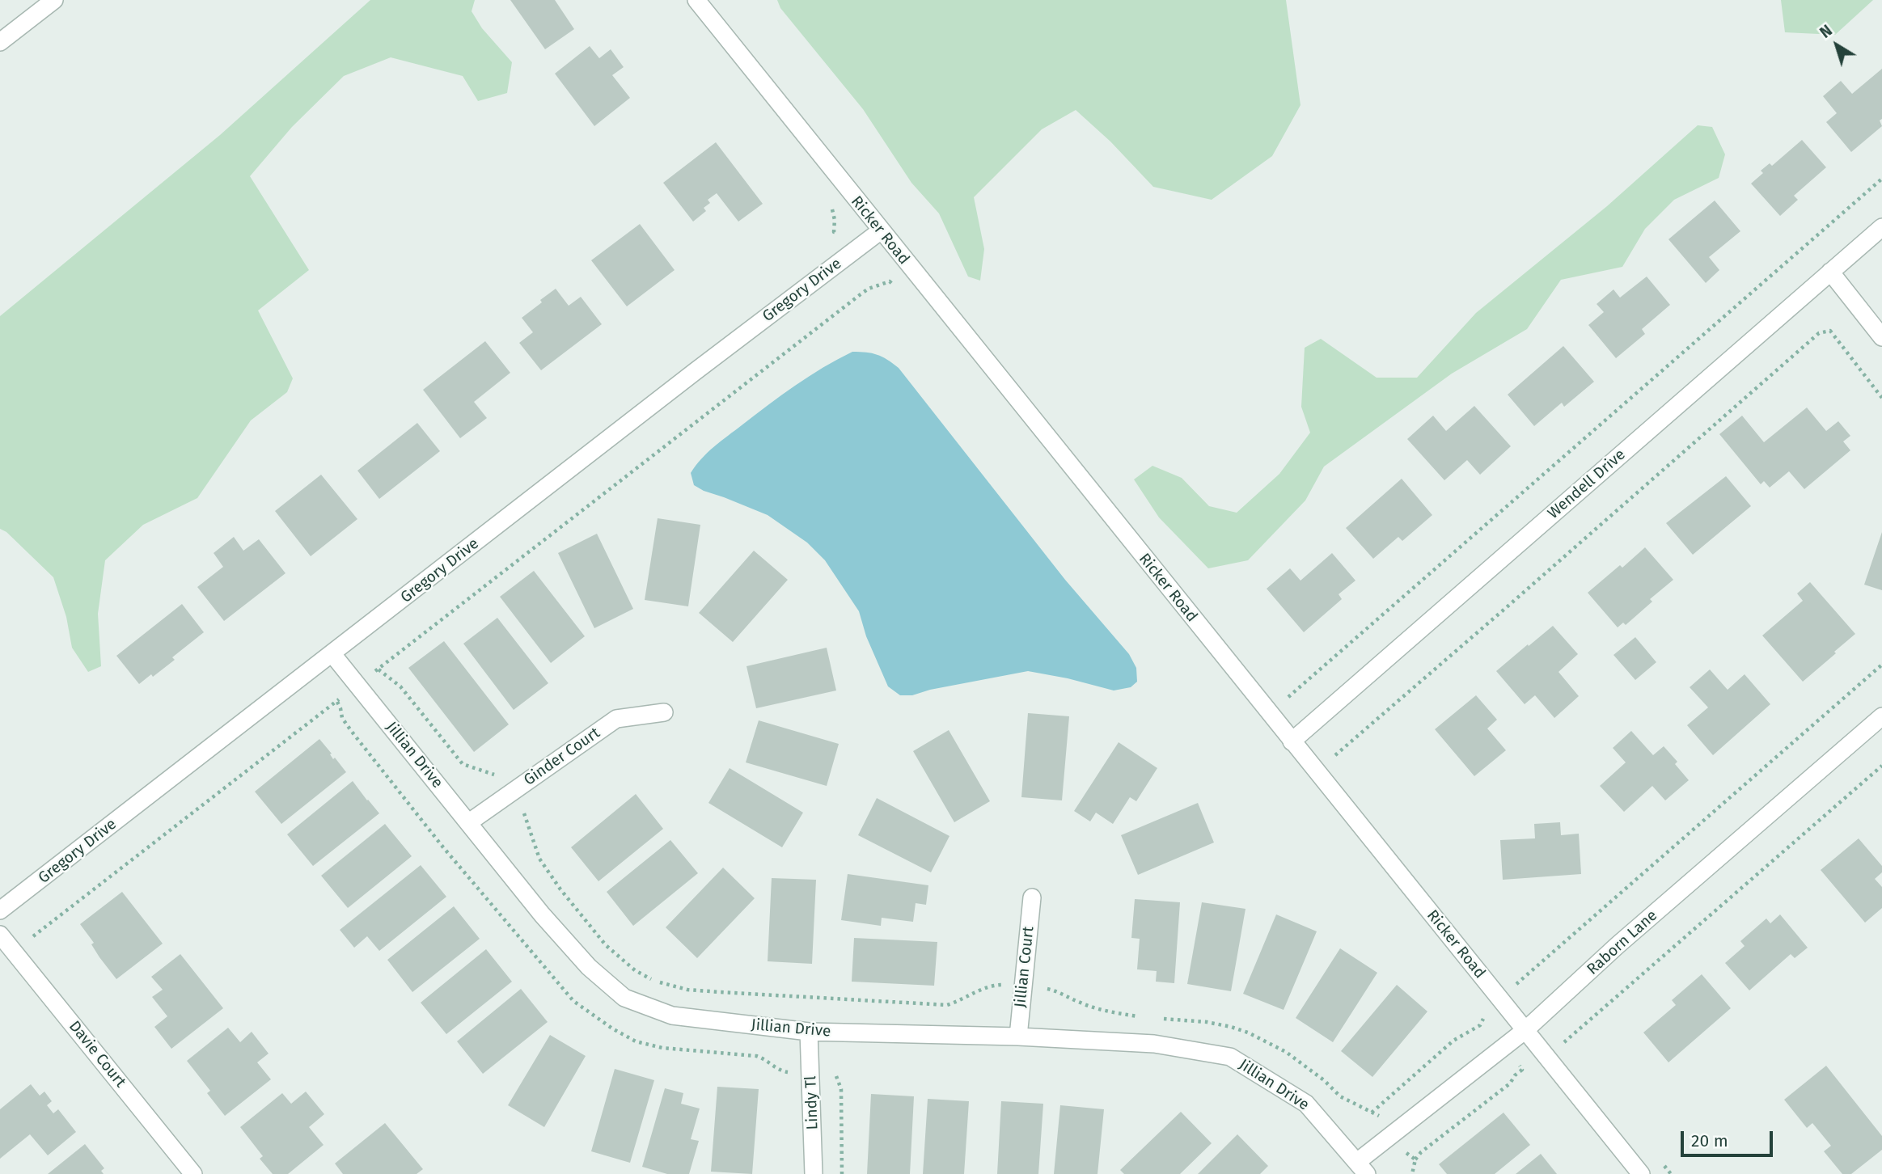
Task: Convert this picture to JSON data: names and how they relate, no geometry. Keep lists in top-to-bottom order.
{
  "streets": {
    "street": [
      "Ricker Road",
      "Gregory Drive",
      "Wendell Drive",
      "Jillian Drive",
      "Ginder Court",
      "Raborn Lane",
      "Jillian Court",
      "Davie Court",
      "Lindy Tl"
    ]
  },
  "crossings": [
    ["Ricker Road", "Gregory Drive"],
    ["Ricker Road", "Wendell Drive"],
    ["Ricker Road", "Raborn Lane"],
    ["Gregory Drive", "Jillian Drive"],
    ["Jillian Drive", "Ginder Court"],
    ["Jillian Drive", "Raborn Lane"],
    ["Jillian Drive", "Jillian Court"],
    ["Jillian Drive", "Lindy Tl"]
  ],
  "scale_bar": "20 m",
  "north": "top left"
}
